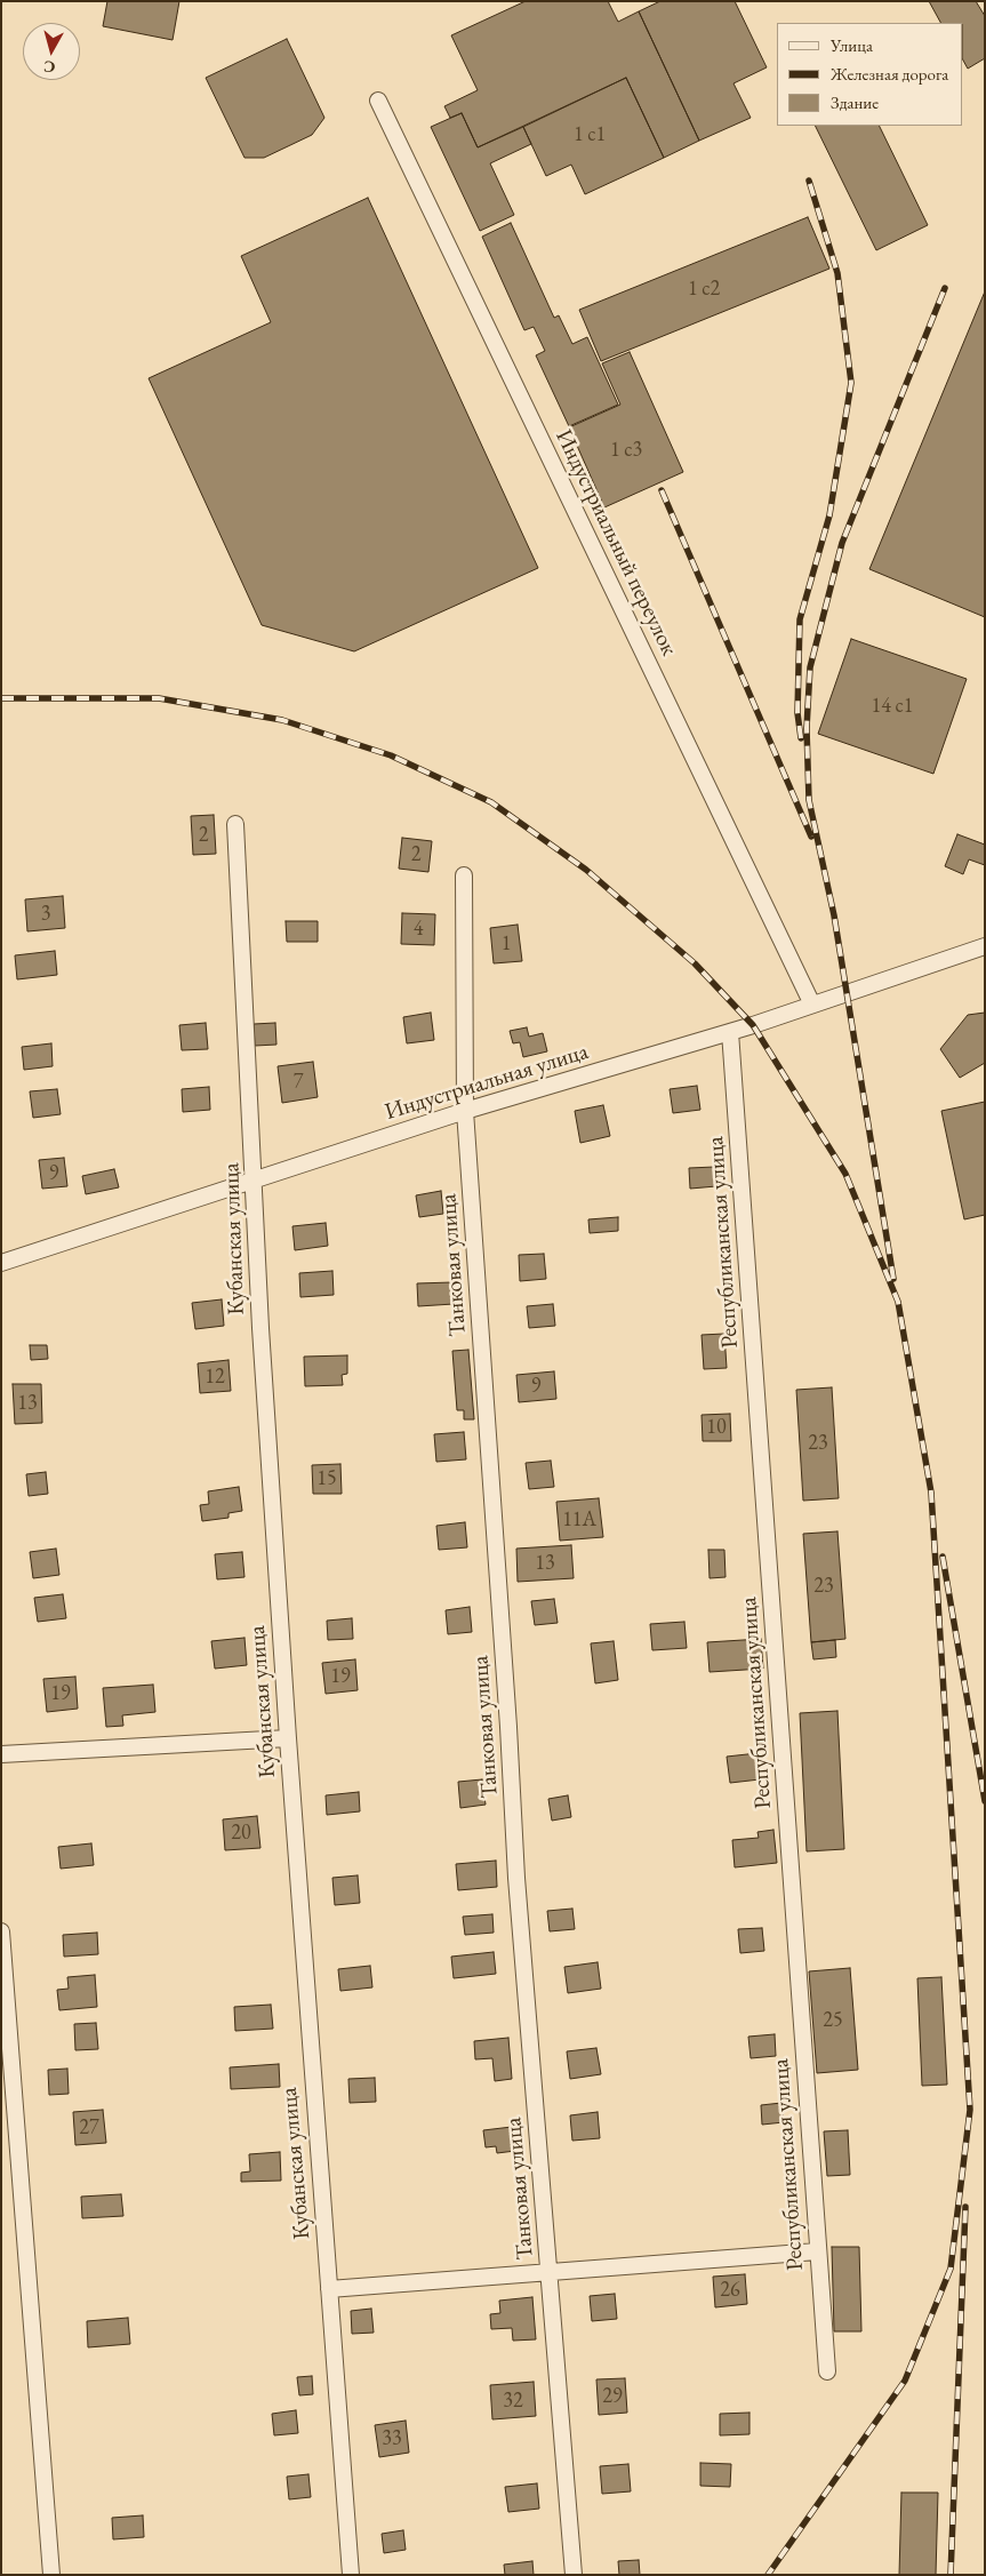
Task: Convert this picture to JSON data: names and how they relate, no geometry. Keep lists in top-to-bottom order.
{
  "streets": {
    "street": [
      "Индустриальный переулок",
      "Индустриальная улица",
      "Кубанская улица",
      "Республиканская улица",
      "Танковая улица"
    ]
  },
  "crossings": [
    ["Индустриальный переулок", "Индустриальная улица"],
    ["Индустриальная улица", "Кубанская улица"],
    ["Индустриальная улица", "Республиканская улица"],
    ["Индустриальная улица", "Танковая улица"]
  ],
  "house_numbers": [
    "1 с1",
    "1 с2",
    "1 с3",
    "14 с1",
    "2",
    "2",
    "3",
    "4",
    "1",
    "7",
    "9",
    "12",
    "9",
    "13",
    "10",
    "23",
    "15",
    "11А",
    "13",
    "23",
    "19",
    "19",
    "20",
    "25",
    "27",
    "26",
    "29",
    "32",
    "33"
  ],
  "legend": ["Улица", "Железная дорога", "Здание"],
  "north": "bottom"
}
